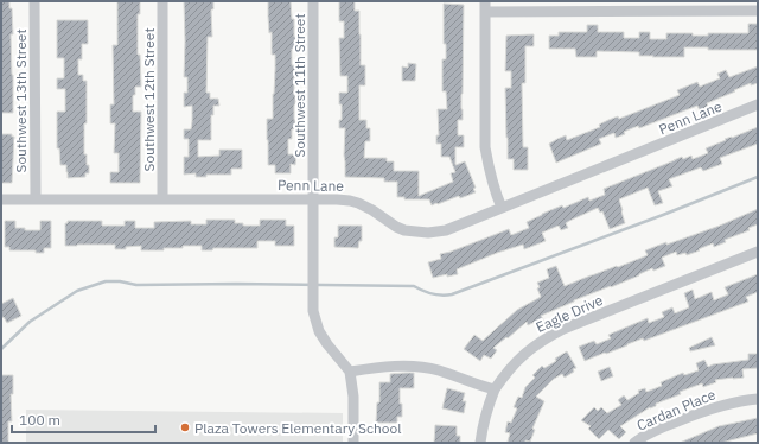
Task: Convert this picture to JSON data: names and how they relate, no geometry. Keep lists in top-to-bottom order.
{
  "streets": {
    "street": [
      "Southwest 11th Street",
      "Southwest 12th Street",
      "Southwest 13th Street",
      "Penn Lane",
      "Eagle Drive",
      "Cardan Place"
    ]
  },
  "crossings": [
    ["Southwest 11th Street", "Penn Lane"],
    ["Southwest 12th Street", "Penn Lane"],
    ["Southwest 13th Street", "Penn Lane"]
  ],
  "places": ["Plaza Towers Elementary School"],
  "scale_bar": "100 m"
}
